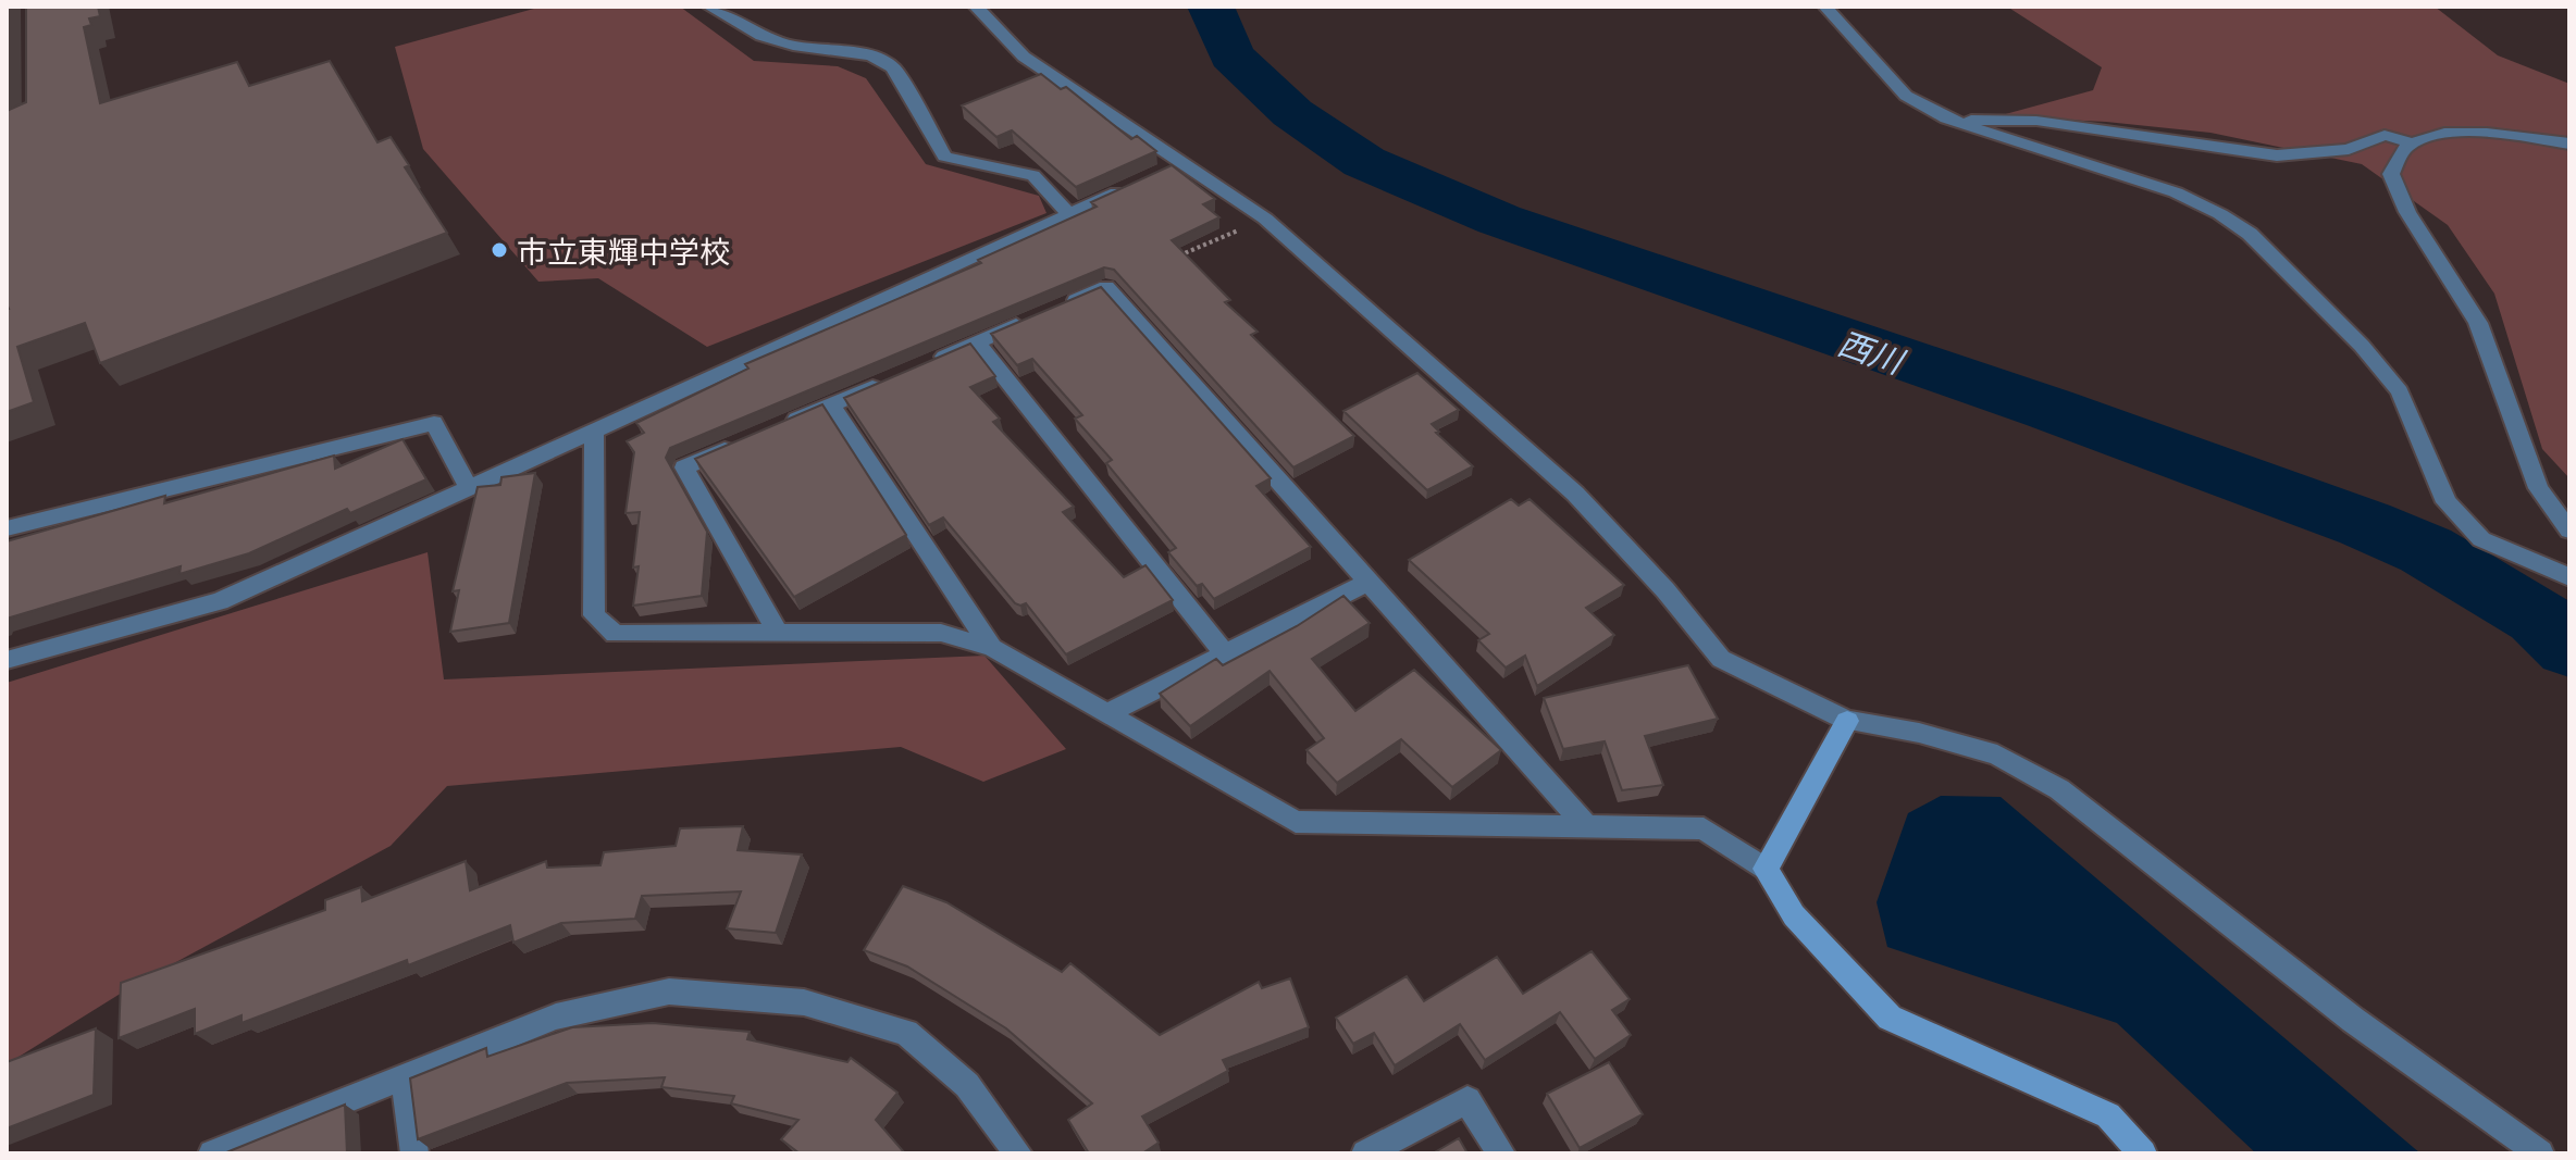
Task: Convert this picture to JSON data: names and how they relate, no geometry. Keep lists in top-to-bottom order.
{
  "water": ["西川"],
  "places": ["市立東輝中学校"]
}
